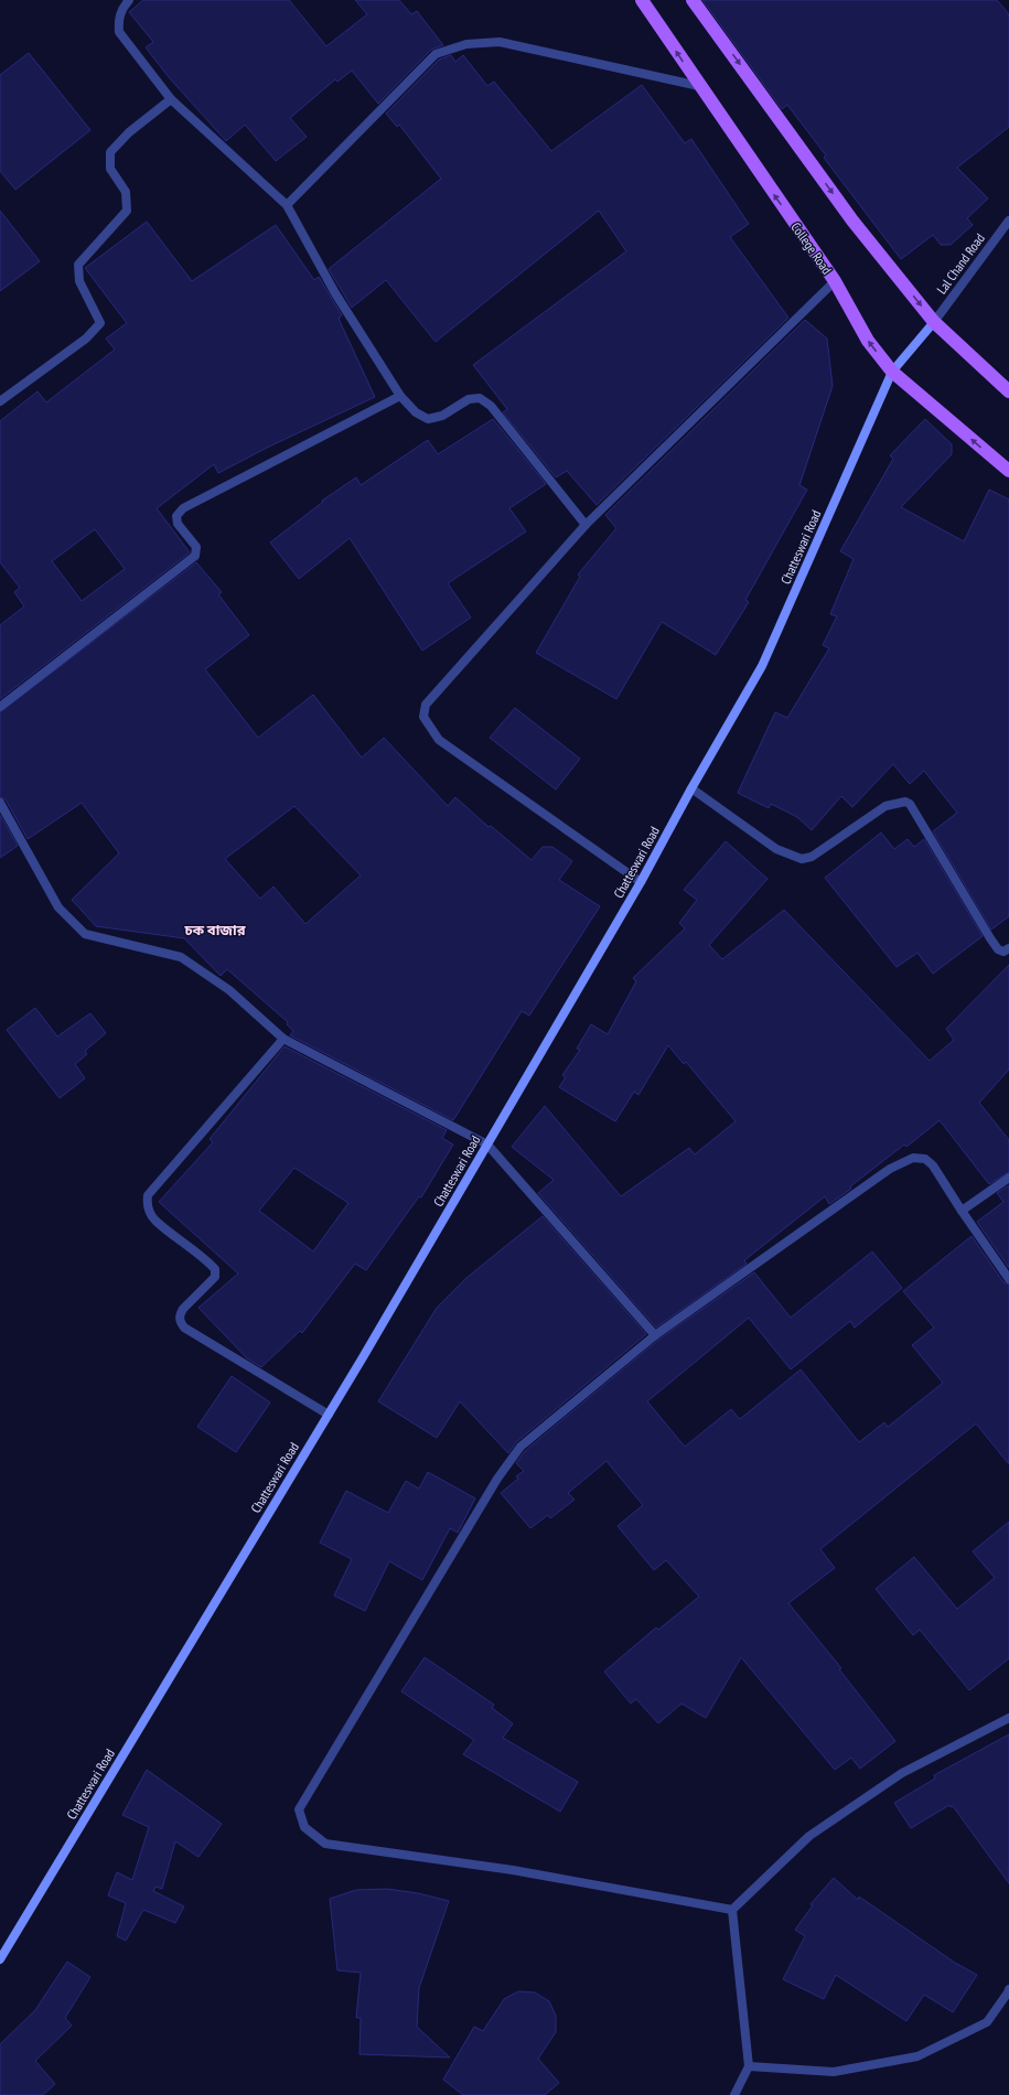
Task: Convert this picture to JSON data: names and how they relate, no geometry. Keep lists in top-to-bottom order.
{
  "streets": {
    "main road": ["College Road", "Chatteswari Road"],
    "street": ["Lal Chand Road"]
  },
  "crossings": [
    ["College Road", "Chatteswari Road"],
    ["Lal Chand Road", "Chatteswari Road"]
  ],
  "districts": ["চক বাজার"]
}
